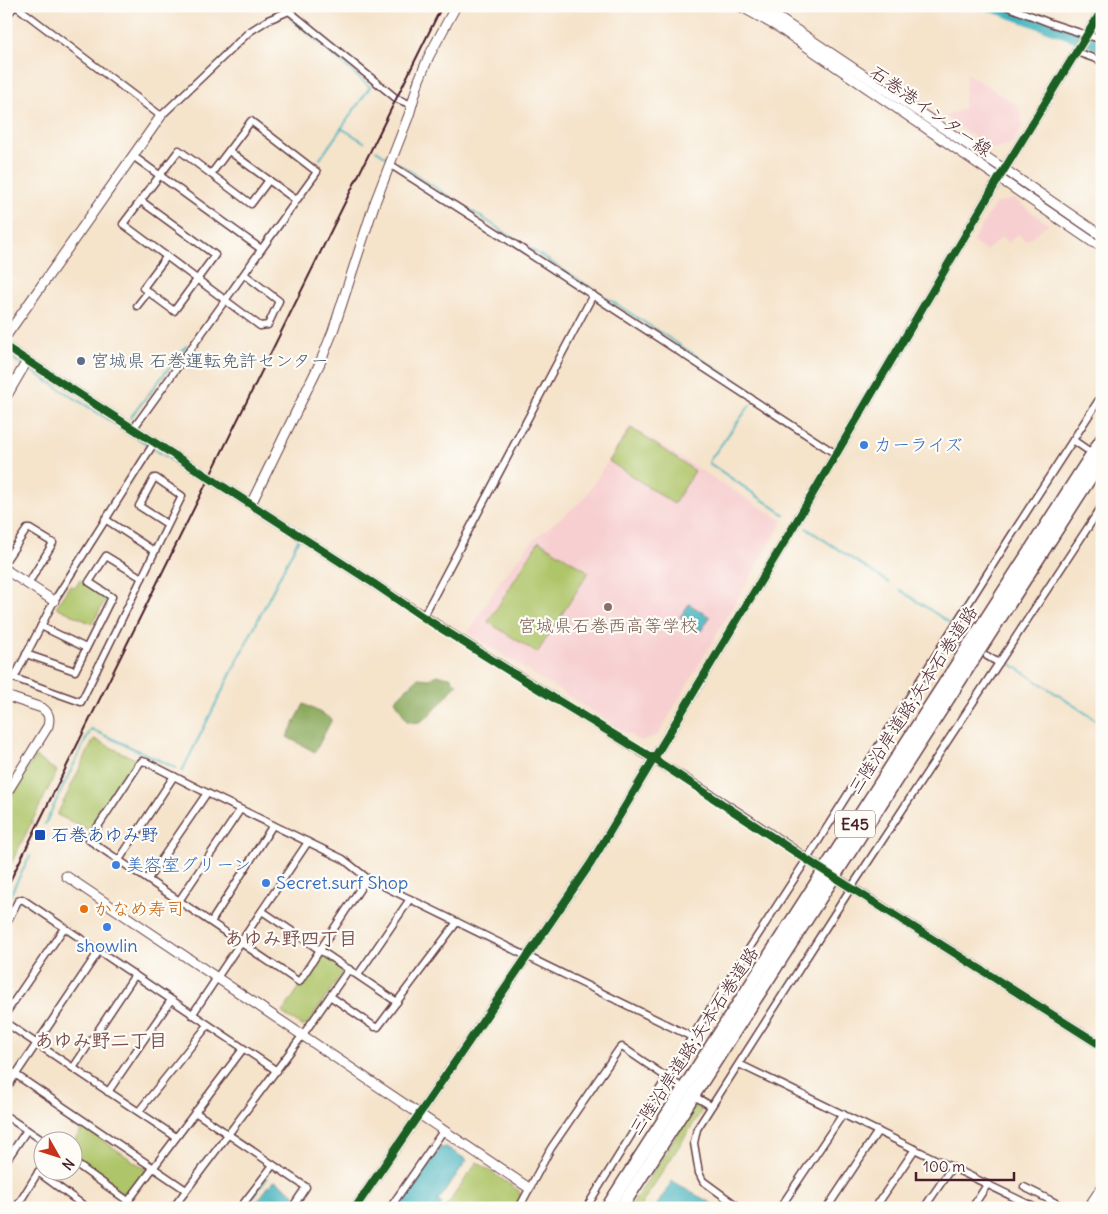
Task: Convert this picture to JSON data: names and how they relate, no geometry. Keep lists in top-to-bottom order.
{
  "streets": {
    "highway": ["三陸沿岸道路;矢本石巻道路", "E45"],
    "street": ["石巻港インター線"]
  },
  "districts": ["あゆみ野四丁目", "あゆみ野二丁目"],
  "places": {
    "other": [
      "宮城県 石巻運転免許センター",
      "カーライズ",
      "宮城県石巻西高等学校",
      "美容室グリーン",
      "Secret.surf Shop",
      "かなめ寿司",
      "showlin"
    ],
    "transit": ["石巻あゆみ野"]
  },
  "scale_bar": "100 m",
  "north": "bottom right"
}
